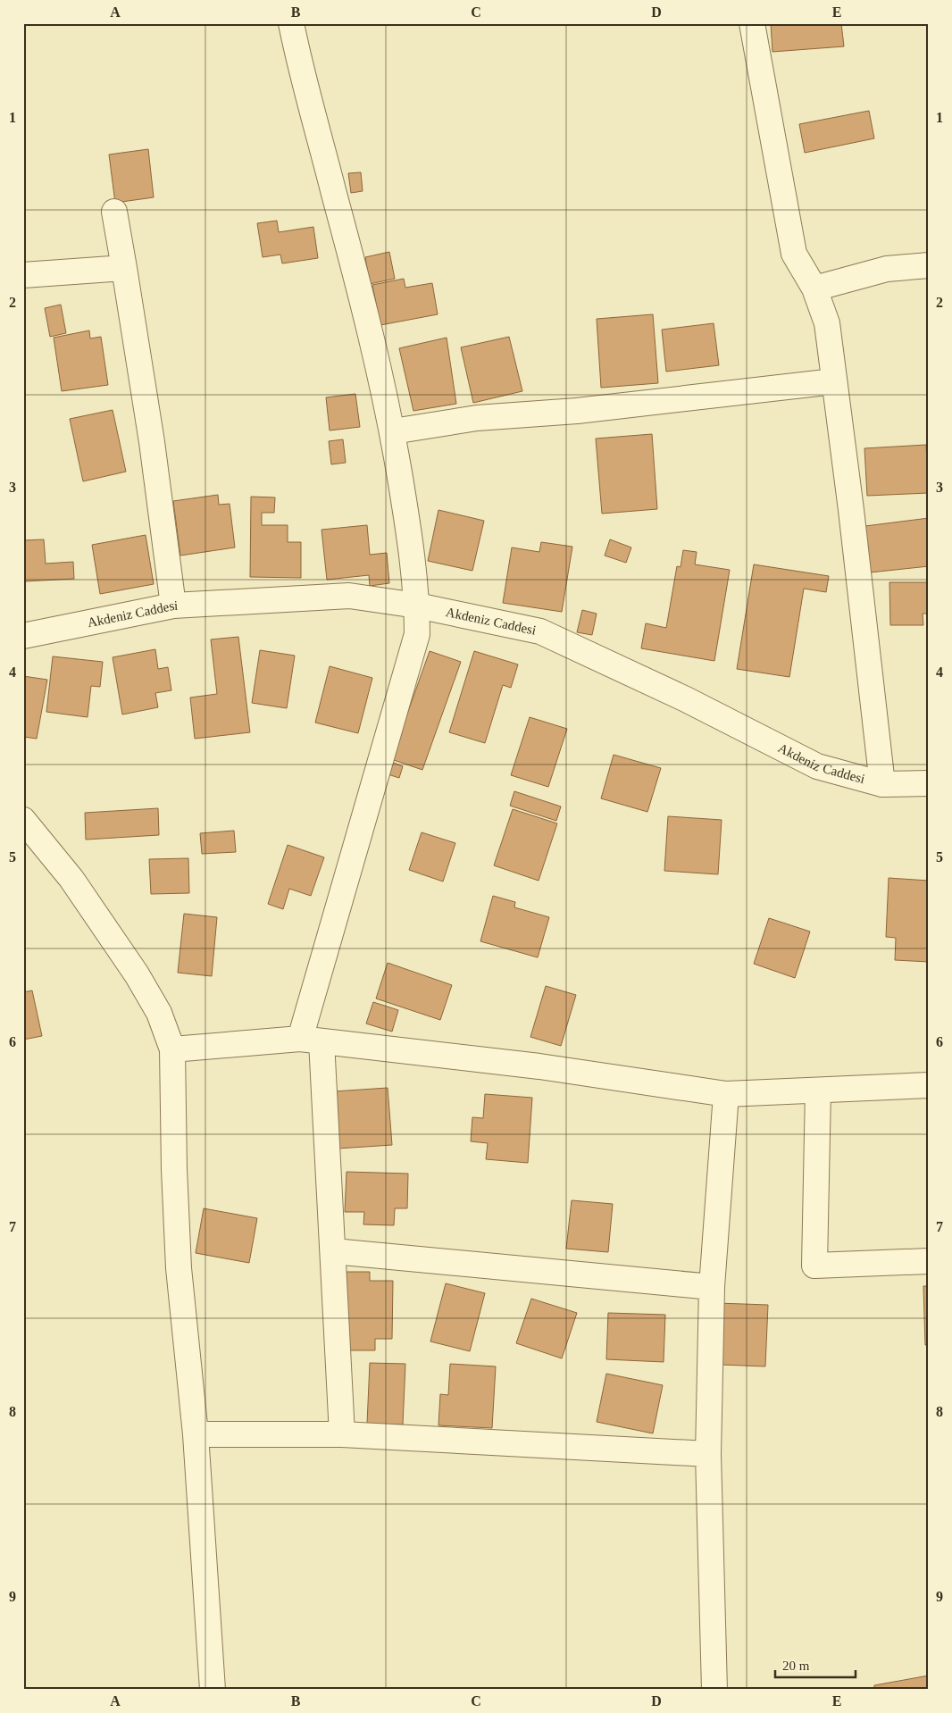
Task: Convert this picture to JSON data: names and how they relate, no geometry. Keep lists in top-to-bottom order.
{
  "streets": {
    "street": ["Akdeniz Caddesi"]
  },
  "scale_bar": "20 m",
  "grid": {
    "columns": [
      "A",
      "B",
      "C",
      "D",
      "E"
    ],
    "rows": [
      "1",
      "2",
      "3",
      "4",
      "5",
      "6",
      "7",
      "8",
      "9"
    ]
  }
}
